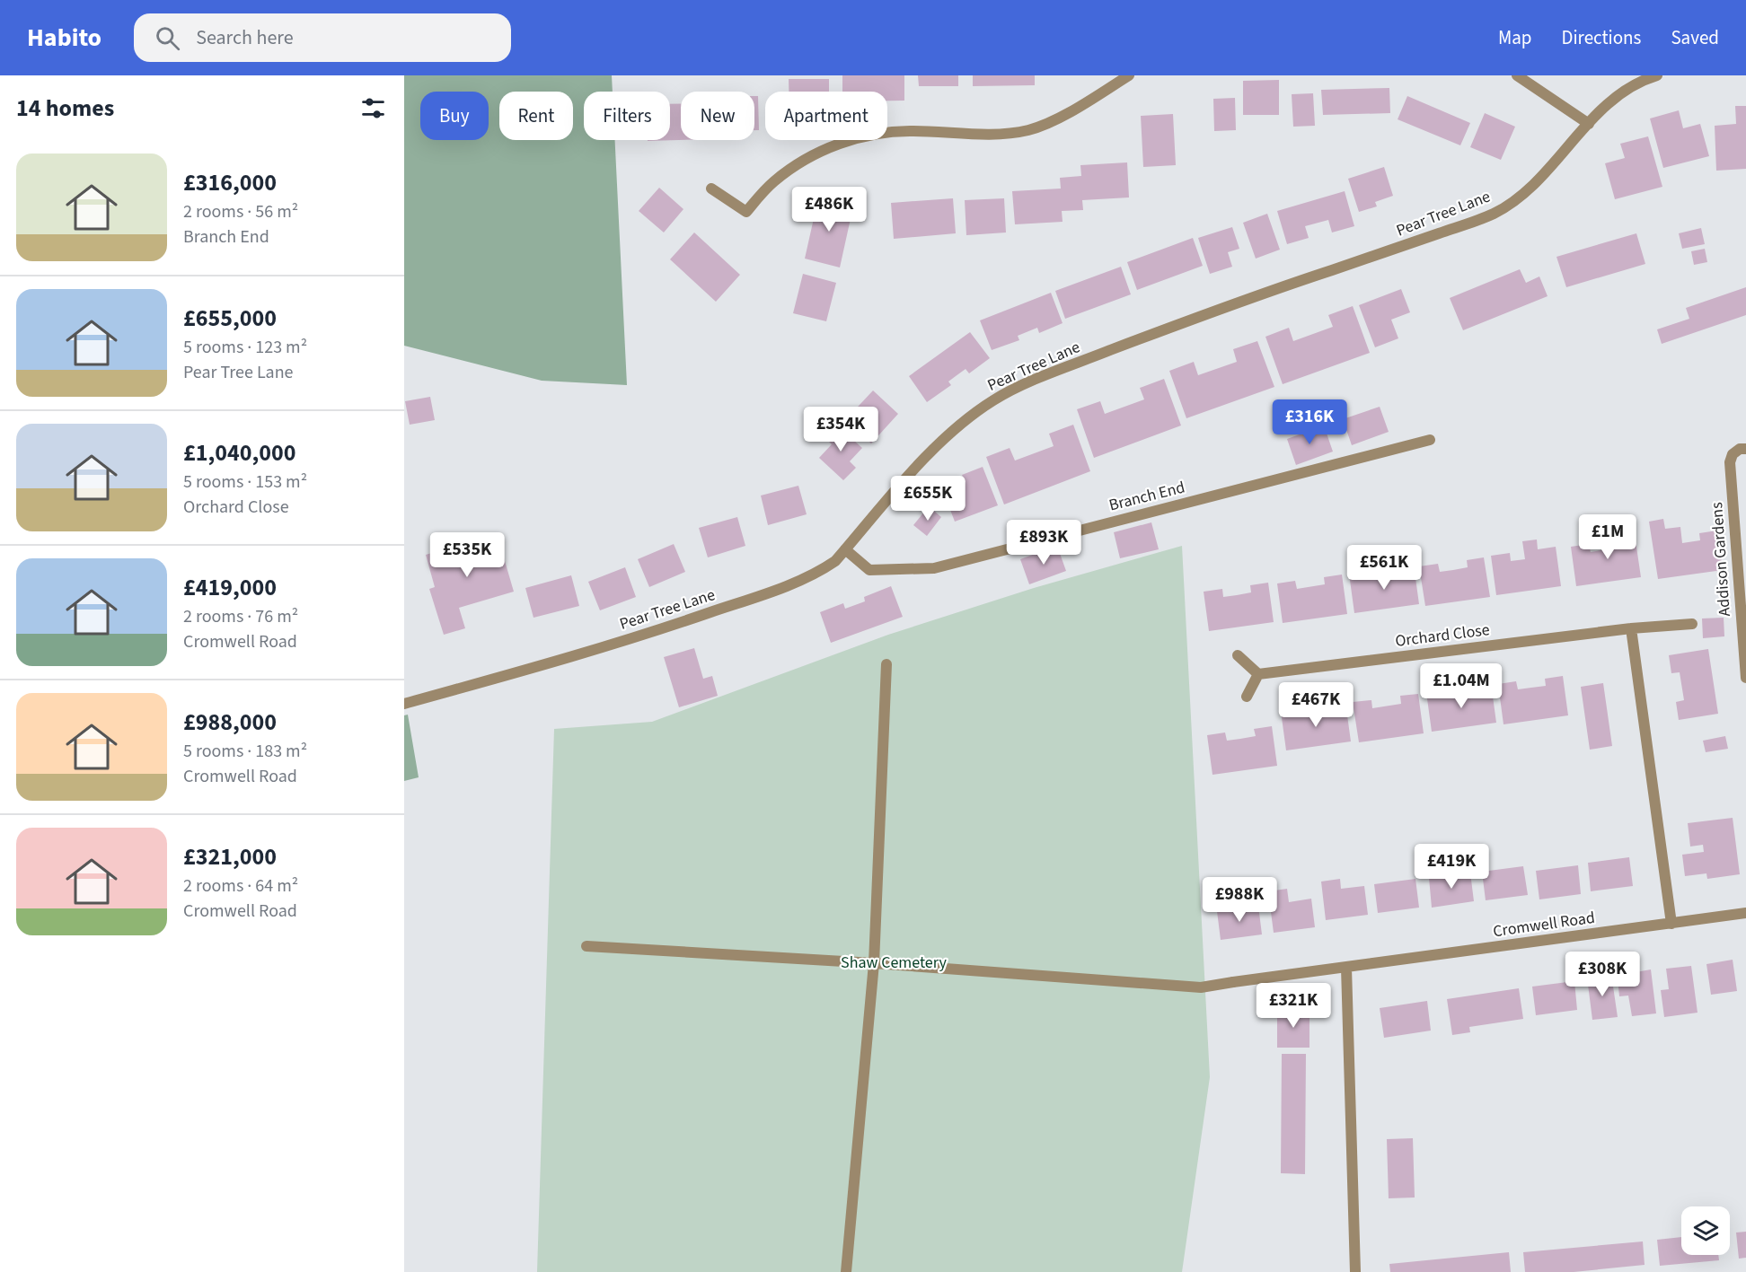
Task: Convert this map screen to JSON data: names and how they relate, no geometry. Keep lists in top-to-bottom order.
{
  "streets": {
    "street": [
      "Pear Tree Lane",
      "Branch End",
      "Addison Gardens",
      "Orchard Close",
      "Cromwell Road"
    ]
  },
  "crossings": [
    ["Pear Tree Lane", "Branch End"]
  ],
  "parks": ["Shaw Cemetery"],
  "page": {
    "header": "Habito",
    "search": "Search here",
    "nav": ["Map", "Directions", "Saved"],
    "heading": "14 homes",
    "chip": [
      "Buy",
      "Rent",
      "Filters",
      "New",
      "Apartment"
    ],
    "list": [
      {
        "name": "£316,000",
        "note": "2 rooms · 56 m² · Branch End"
      },
      {
        "name": "£655,000",
        "note": "5 rooms · 123 m² · Pear Tree Lane"
      },
      {
        "name": "£1,040,000",
        "note": "5 rooms · 153 m² · Orchard Close"
      },
      {
        "name": "£419,000",
        "note": "2 rooms · 76 m² · Cromwell Road"
      },
      {
        "name": "£988,000",
        "note": "5 rooms · 183 m² · Cromwell Road"
      },
      {
        "name": "£321,000",
        "note": "2 rooms · 64 m² · Cromwell Road"
      }
    ],
    "price": [
      "£486K",
      "£316K",
      "£354K",
      "£655K",
      "£1M",
      "£893K",
      "£535K",
      "£561K",
      "£1.04M",
      "£467K",
      "£419K",
      "£988K",
      "£308K",
      "£321K"
    ]
  }
}
